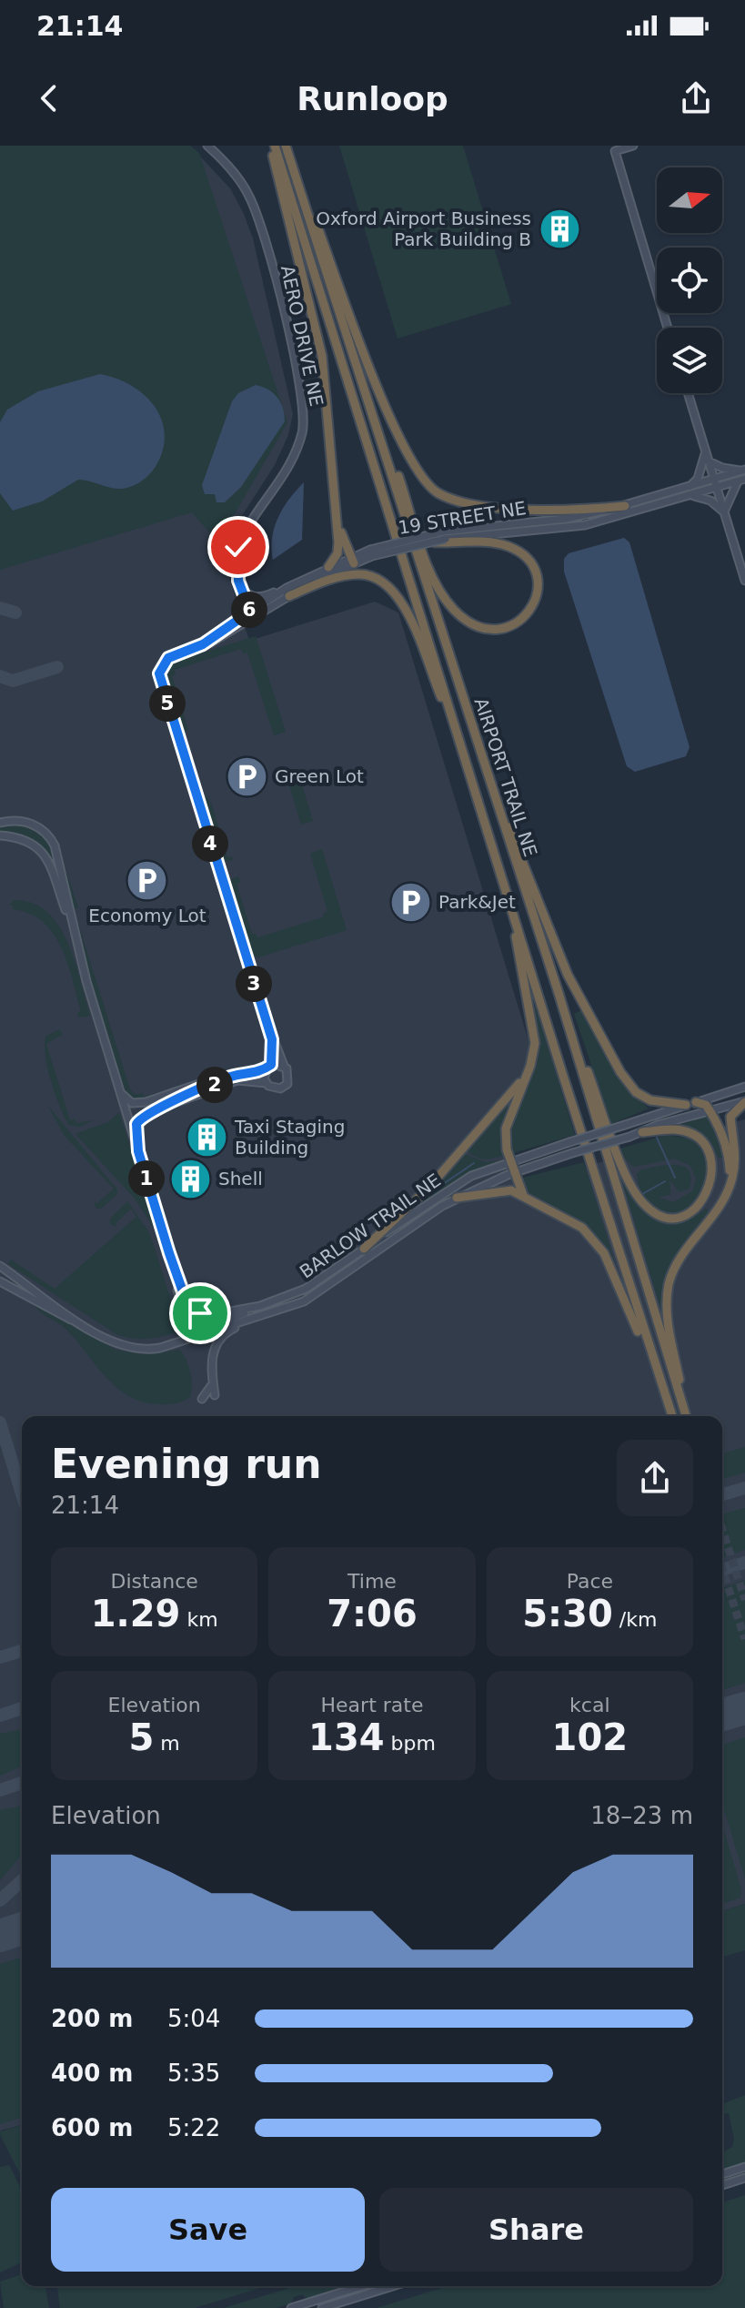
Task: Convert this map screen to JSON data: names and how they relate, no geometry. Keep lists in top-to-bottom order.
{
  "streets": {
    "highway": ["AIRPORT TRAIL NE"],
    "street": ["AERO DRIVE NE", "19 STREET NE", "BARLOW TRAIL NE"]
  },
  "crossings": [
    ["AERO DRIVE NE", "19 STREET NE"]
  ],
  "places": {
    "building": ["Oxford Airport Business Park Building B", "Taxi Staging Building", "Shell"],
    "parking": ["Green Lot", "Economy Lot", "Park&Jet"]
  },
  "north": "right",
  "page": {
    "status": "21:14",
    "header": "Runloop",
    "pins": [
      "6",
      "5",
      "4",
      "3",
      "2",
      "1"
    ],
    "heading": ["Evening run", "21:14"],
    "stats": [
      ["Distance", "1.29 km"],
      ["Time", "7:06"],
      ["Pace", "5:30 /km"],
      ["Elevation", "5 m"],
      ["Heart rate", "134 bpm"],
      ["kcal", "102"]
    ],
    "chart": ["Elevation", "18–23 m"],
    "list": [
      {
        "name": "200 m",
        "note": "5:04"
      },
      {
        "name": "400 m",
        "note": "5:35"
      },
      {
        "name": "600 m",
        "note": "5:22"
      }
    ],
    "buttons": ["Save", "Share"]
  }
}
